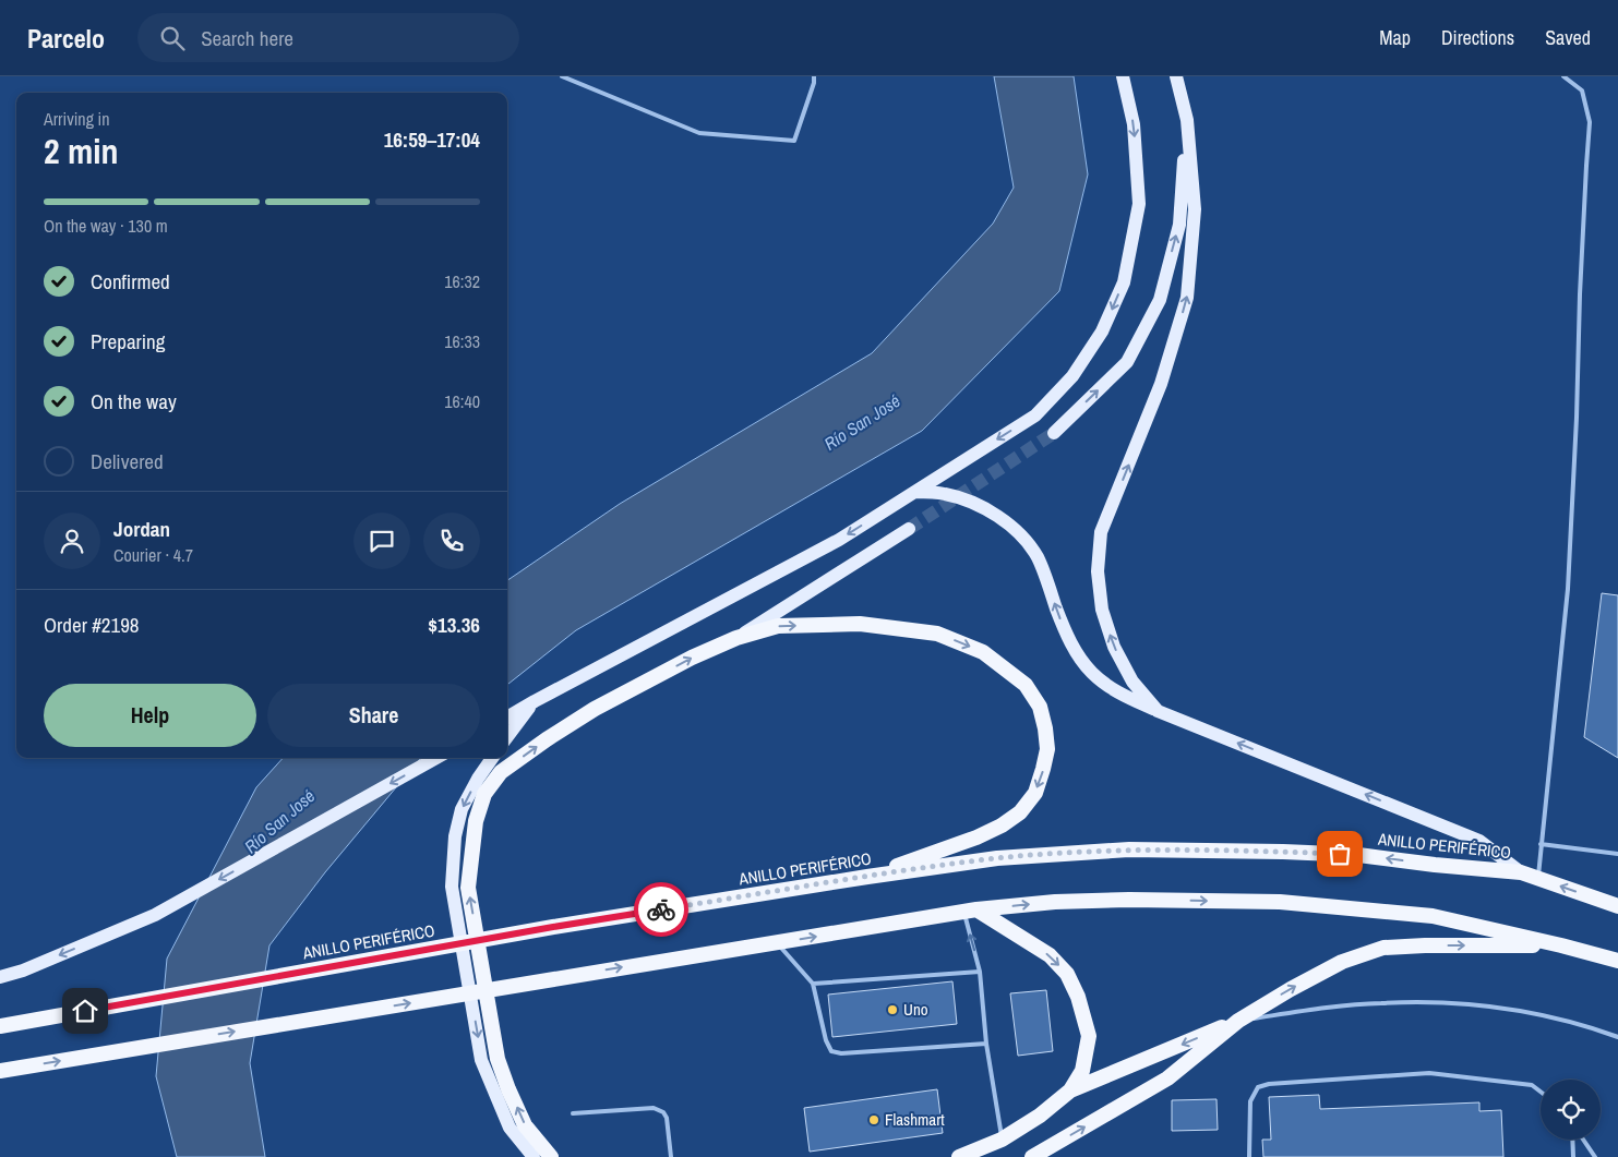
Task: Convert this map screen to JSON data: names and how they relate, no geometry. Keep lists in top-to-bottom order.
{
  "streets": {
    "highway": ["ANILLO PERIFÉRICO"]
  },
  "water": ["Río San José"],
  "places": ["Uno", "Flashmart"],
  "page": {
    "header": "Parcelo",
    "search": "Search here",
    "nav": ["Map", "Directions", "Saved"],
    "heading": ["2 min", "Arriving in", "16:59–17:04"],
    "panel": [
      "Jordan",
      "Courier · 4.7",
      "Order #2198",
      "$13.36"
    ],
    "bar": "On the way · 130 m",
    "list": [
      ["Confirmed", "16:32"],
      ["Preparing", "16:33"],
      ["On the way", "16:40"],
      "Delivered"
    ],
    "buttons": ["Help", "Share"]
  }
}
